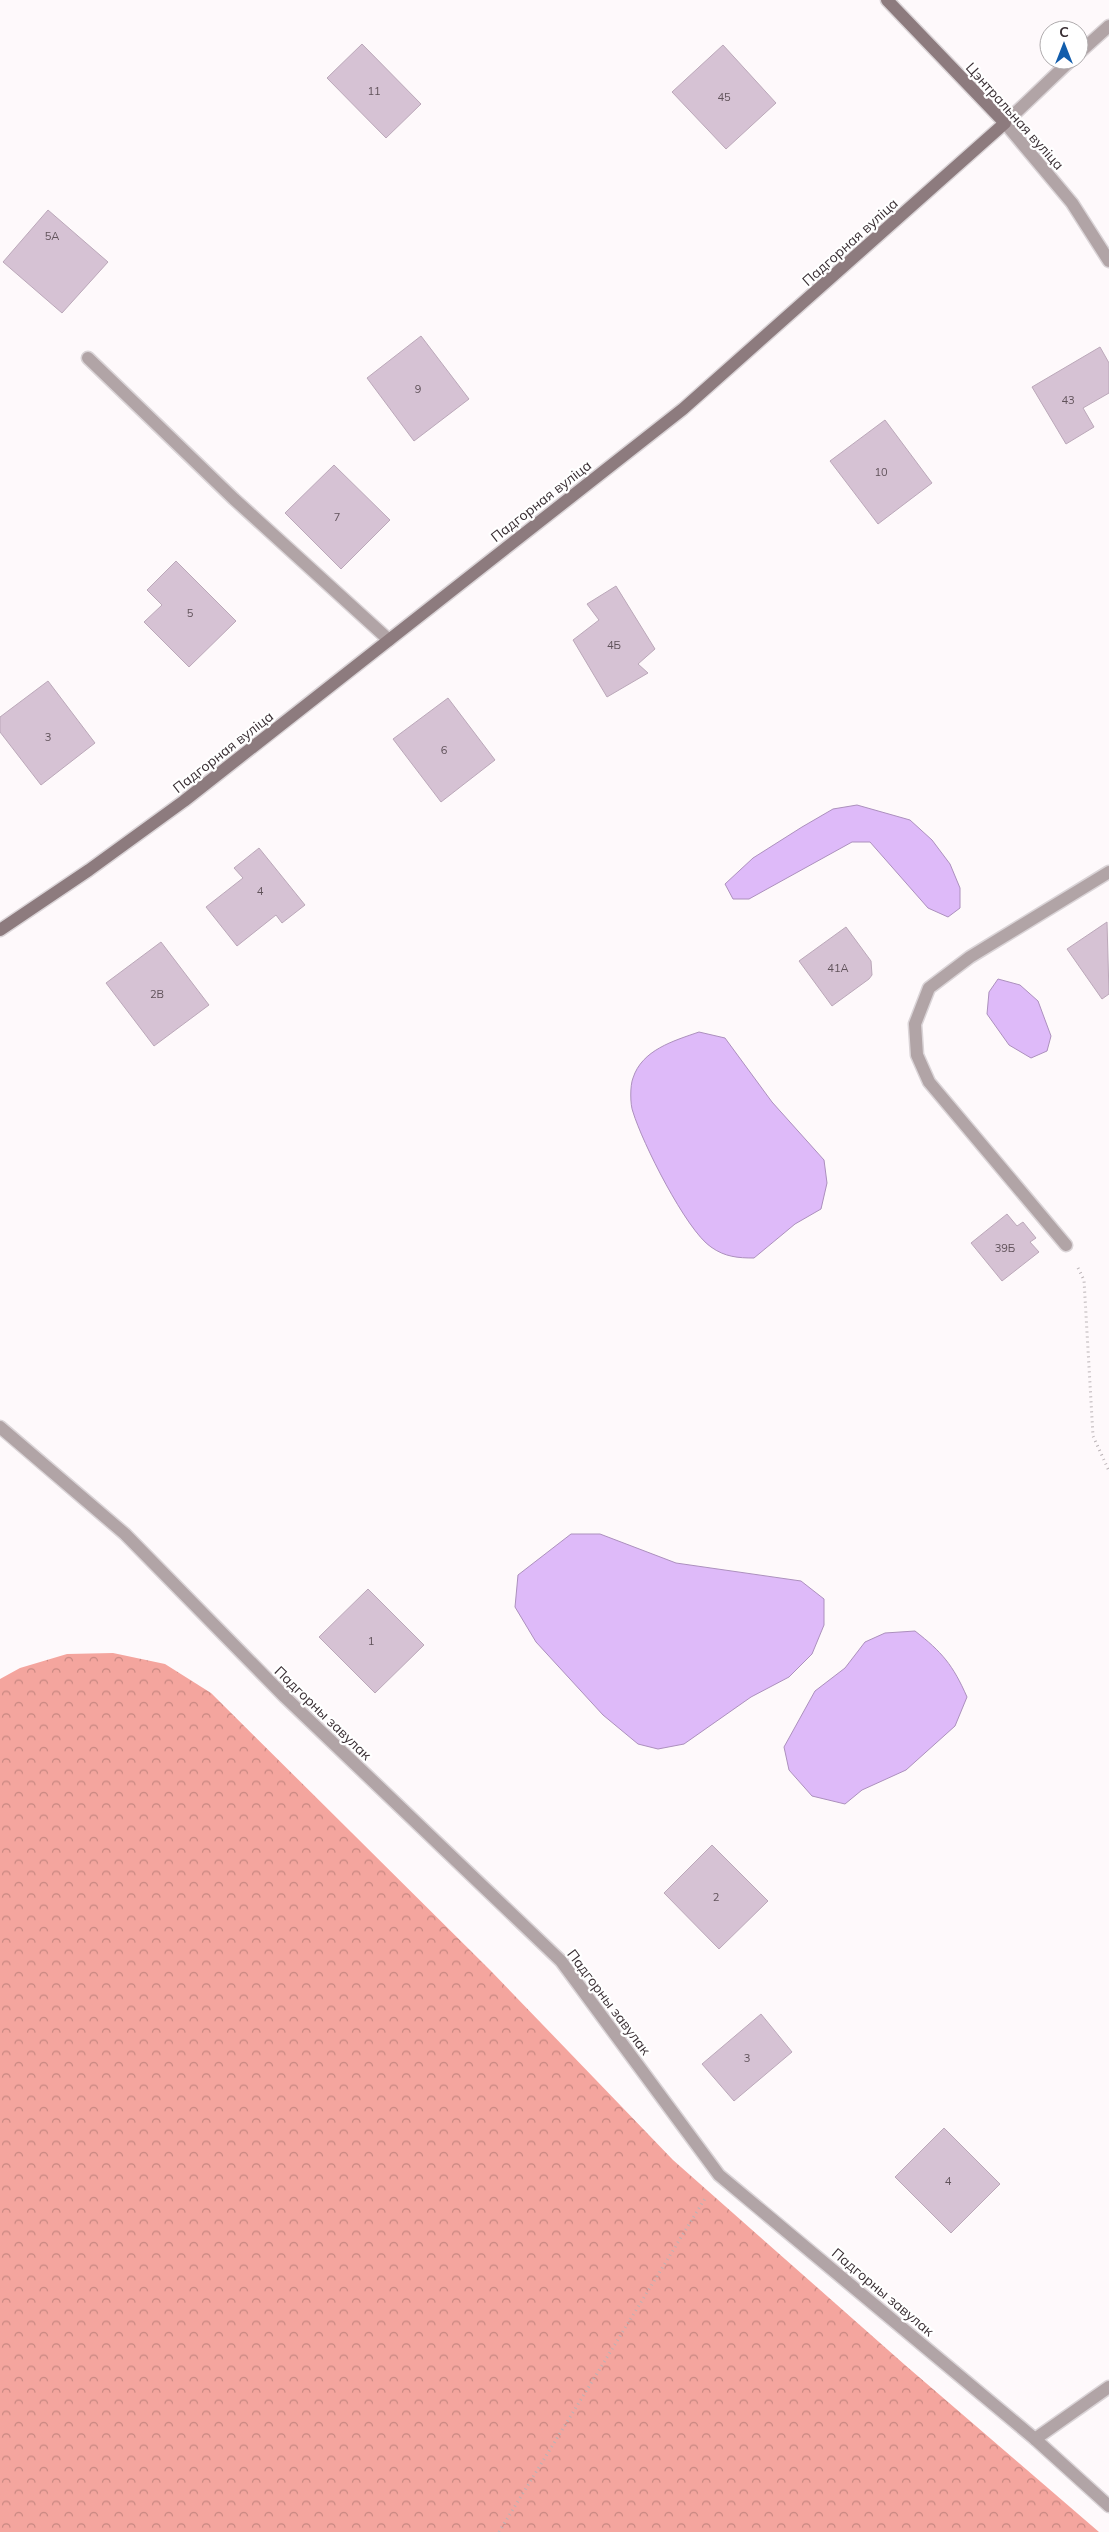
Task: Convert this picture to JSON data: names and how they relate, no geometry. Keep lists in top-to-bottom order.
{
  "streets": {
    "street": ["Цэнтральная вуліца", "Падгорная вуліца", "Падгорны завулак"]
  },
  "crossings": [
    ["Цэнтральная вуліца", "Падгорная вуліца"]
  ],
  "house_numbers": [
    "11",
    "45",
    "5А",
    "9",
    "43",
    "10",
    "7",
    "5",
    "4Б",
    "3",
    "6",
    "4",
    "41А",
    "2В",
    "39Б",
    "1",
    "2",
    "3",
    "4"
  ],
  "north": "top"
}
